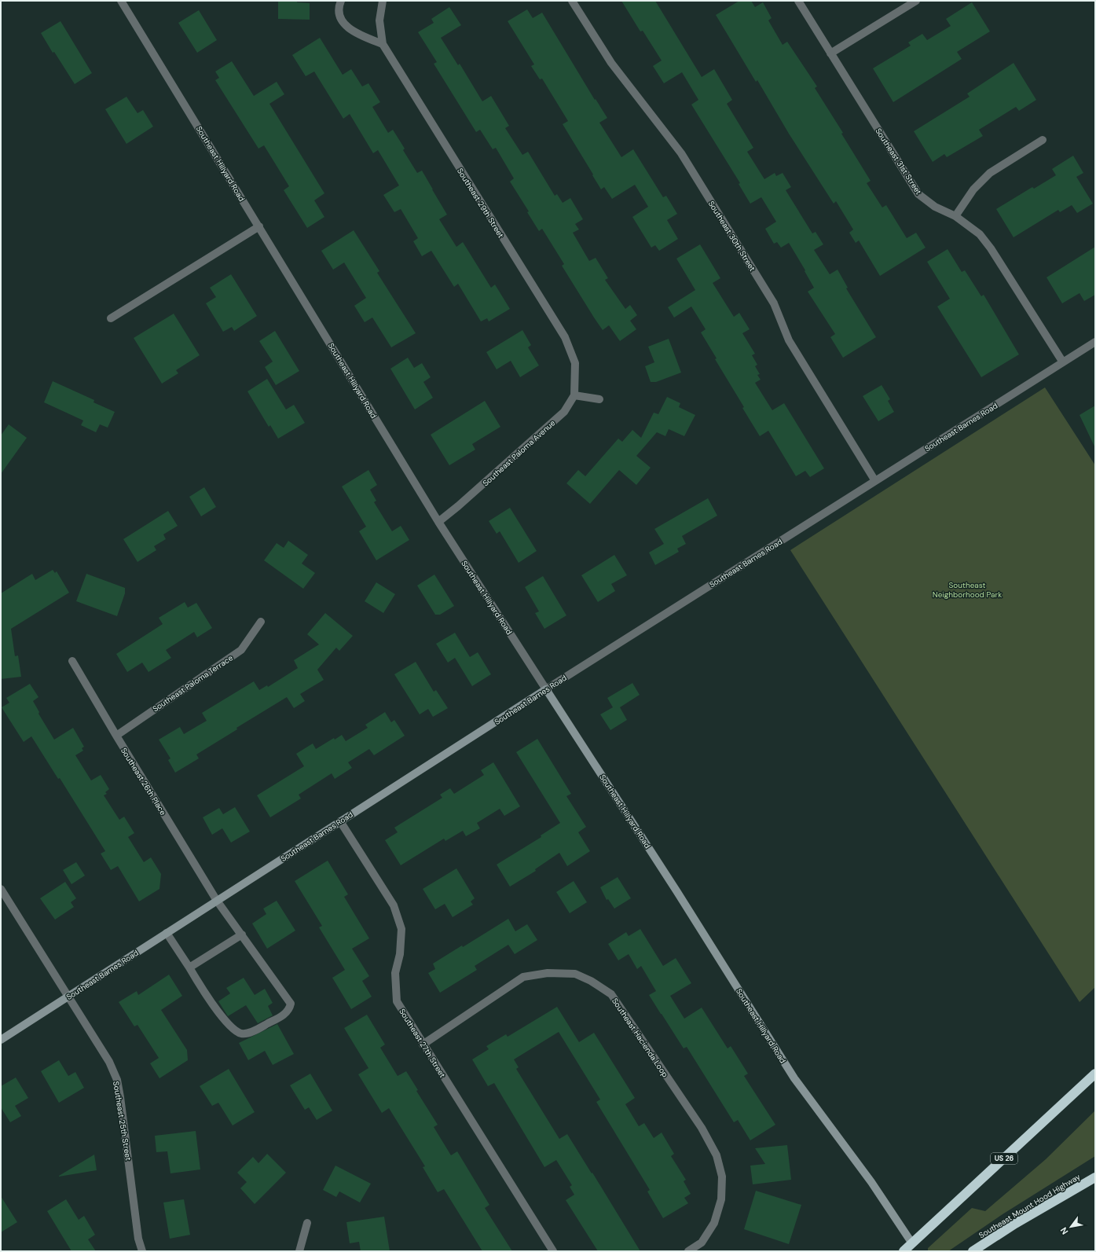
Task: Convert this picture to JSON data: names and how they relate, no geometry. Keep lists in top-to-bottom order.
{
  "streets": {
    "highway": ["US 26", "Southeast Mount Hood Highway"],
    "street": [
      "Southeast 31st Street",
      "Southeast Hillyard Road",
      "Southeast 29th Street",
      "Southeast 30th Street",
      "Southeast Barnes Road",
      "Southeast Paloma Avenue",
      "Southeast Paloma Terrace",
      "Southeast 26th Place",
      "Southeast Hacienda Loop",
      "Southeast 27th Street",
      "Southeast 25th Street"
    ]
  },
  "crossings": [
    ["Southeast 31st Street", "Southeast Barnes Road"],
    ["Southeast Hillyard Road", "Southeast Barnes Road"],
    ["Southeast Hillyard Road", "Southeast Paloma Avenue"],
    ["Southeast Hillyard Road", "US 26"],
    ["Southeast 29th Street", "Southeast Paloma Avenue"],
    ["Southeast 30th Street", "Southeast Barnes Road"],
    ["Southeast Barnes Road", "Southeast 26th Place"],
    ["Southeast Barnes Road", "Southeast 27th Street"],
    ["Southeast Barnes Road", "Southeast 25th Street"],
    ["Southeast Paloma Terrace", "Southeast 26th Place"],
    ["Southeast Hacienda Loop", "Southeast 27th Street"]
  ],
  "parks": ["Southeast Neighborhood Park"],
  "north": "bottom left"
}
